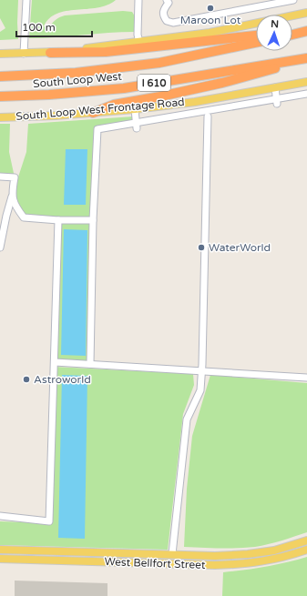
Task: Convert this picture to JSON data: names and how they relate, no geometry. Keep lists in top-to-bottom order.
{
  "streets": {
    "highway": ["South Loop West", "I 610"],
    "main road": ["South Loop West Frontage Road", "West Bellfort Street"]
  },
  "places": ["Maroon Lot", "WaterWorld", "Astroworld"],
  "scale_bar": "100 m",
  "north": "top"
}
